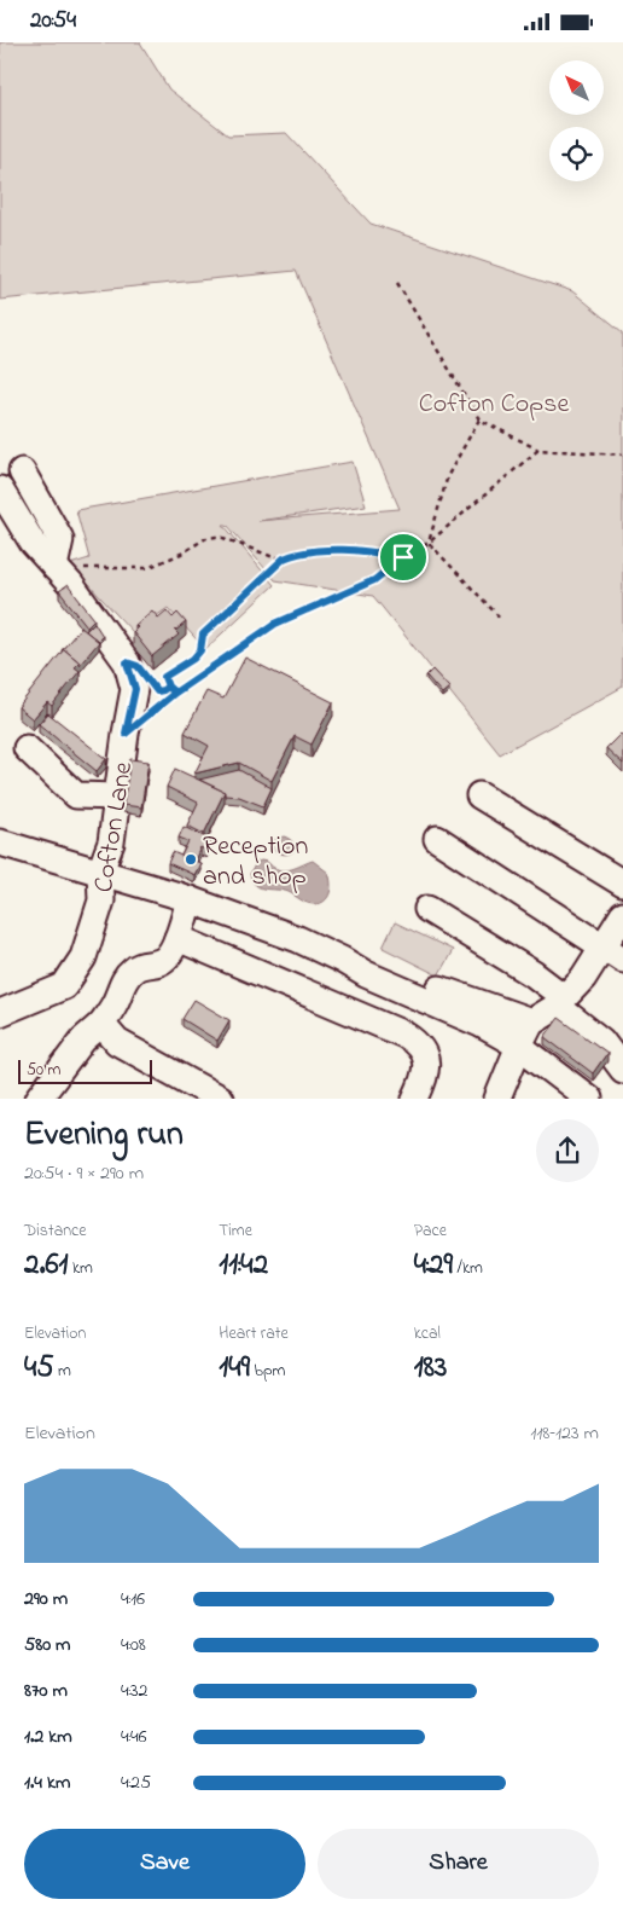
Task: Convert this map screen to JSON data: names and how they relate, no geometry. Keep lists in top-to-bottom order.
{
  "streets": {
    "street": ["Cofton Lane"]
  },
  "parks": ["Cofton Copse"],
  "places": ["Reception and shop"],
  "scale_bar": "50 m",
  "north": "top left",
  "page": {
    "status": "20:54",
    "scale": "50 m",
    "heading": ["Evening run", "20:54 · 9 × 290 m"],
    "stats": [
      ["Distance", "2.61 km"],
      ["Time", "11:42"],
      ["Pace", "4:29 /km"],
      ["Elevation", "45 m"],
      ["Heart rate", "149 bpm"],
      ["kcal", "183"]
    ],
    "chart": ["Elevation", "118–123 m"],
    "list": [
      {
        "name": "290 m",
        "note": "4:16"
      },
      {
        "name": "580 m",
        "note": "4:08"
      },
      {
        "name": "870 m",
        "note": "4:32"
      },
      {
        "name": "1.2 km",
        "note": "4:46"
      },
      {
        "name": "1.4 km",
        "note": "4:25"
      }
    ],
    "buttons": ["Save", "Share"]
  }
}
